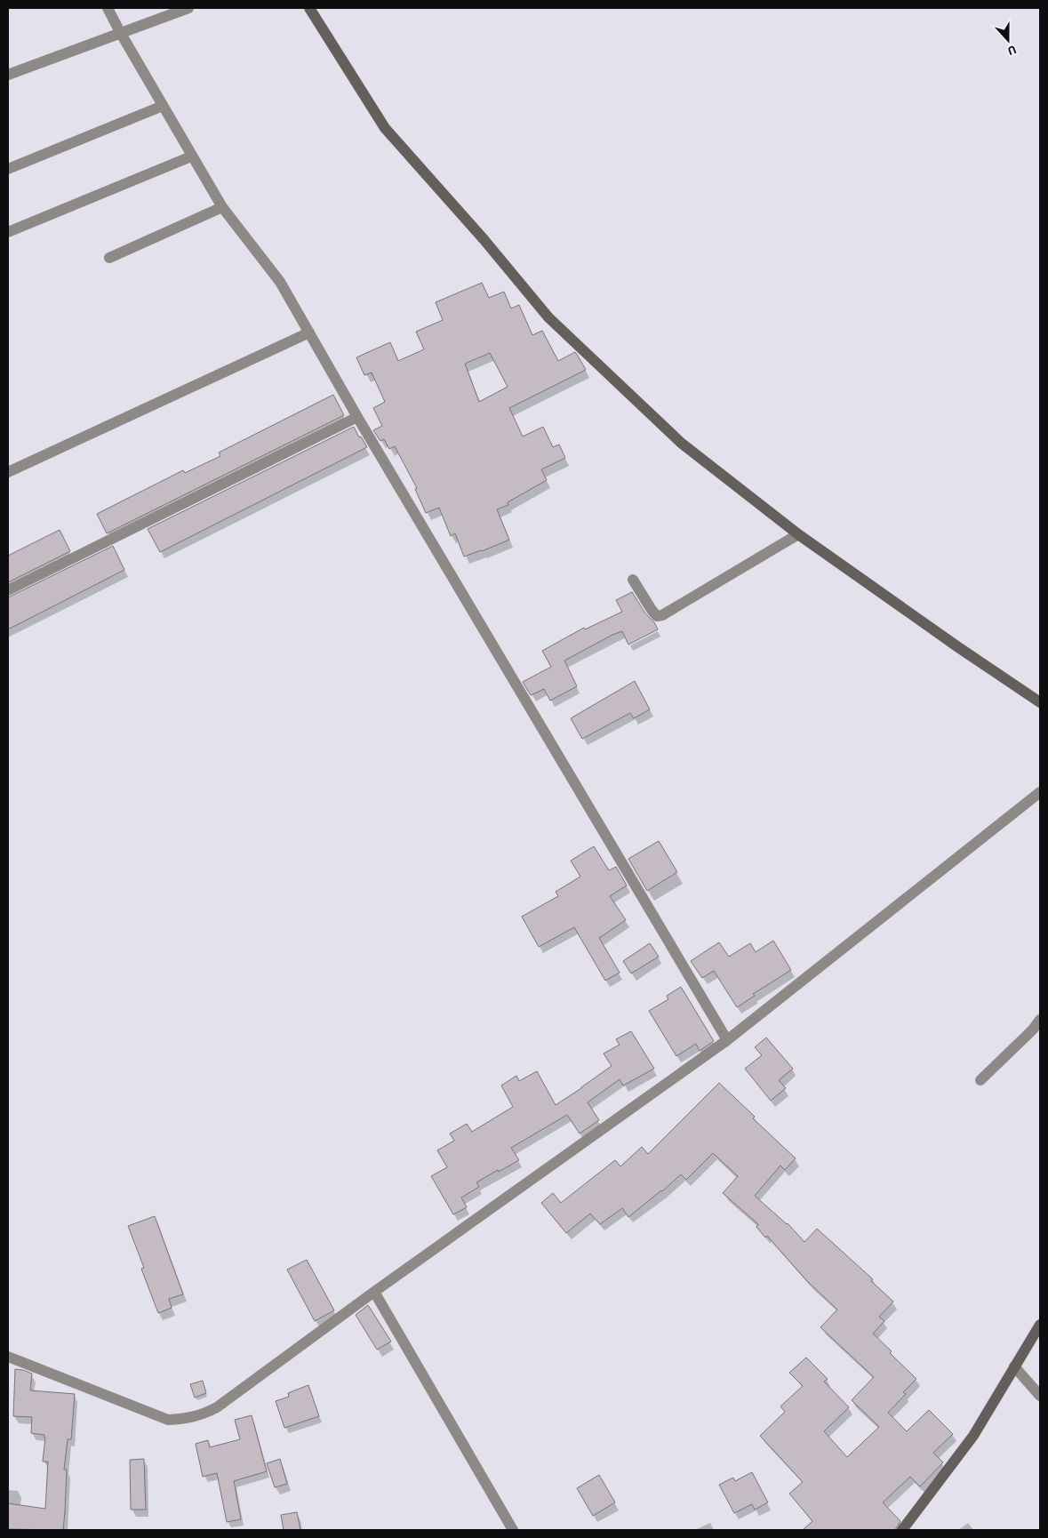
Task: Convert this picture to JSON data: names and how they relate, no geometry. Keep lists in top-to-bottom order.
{
  "north": "bottom"
}
